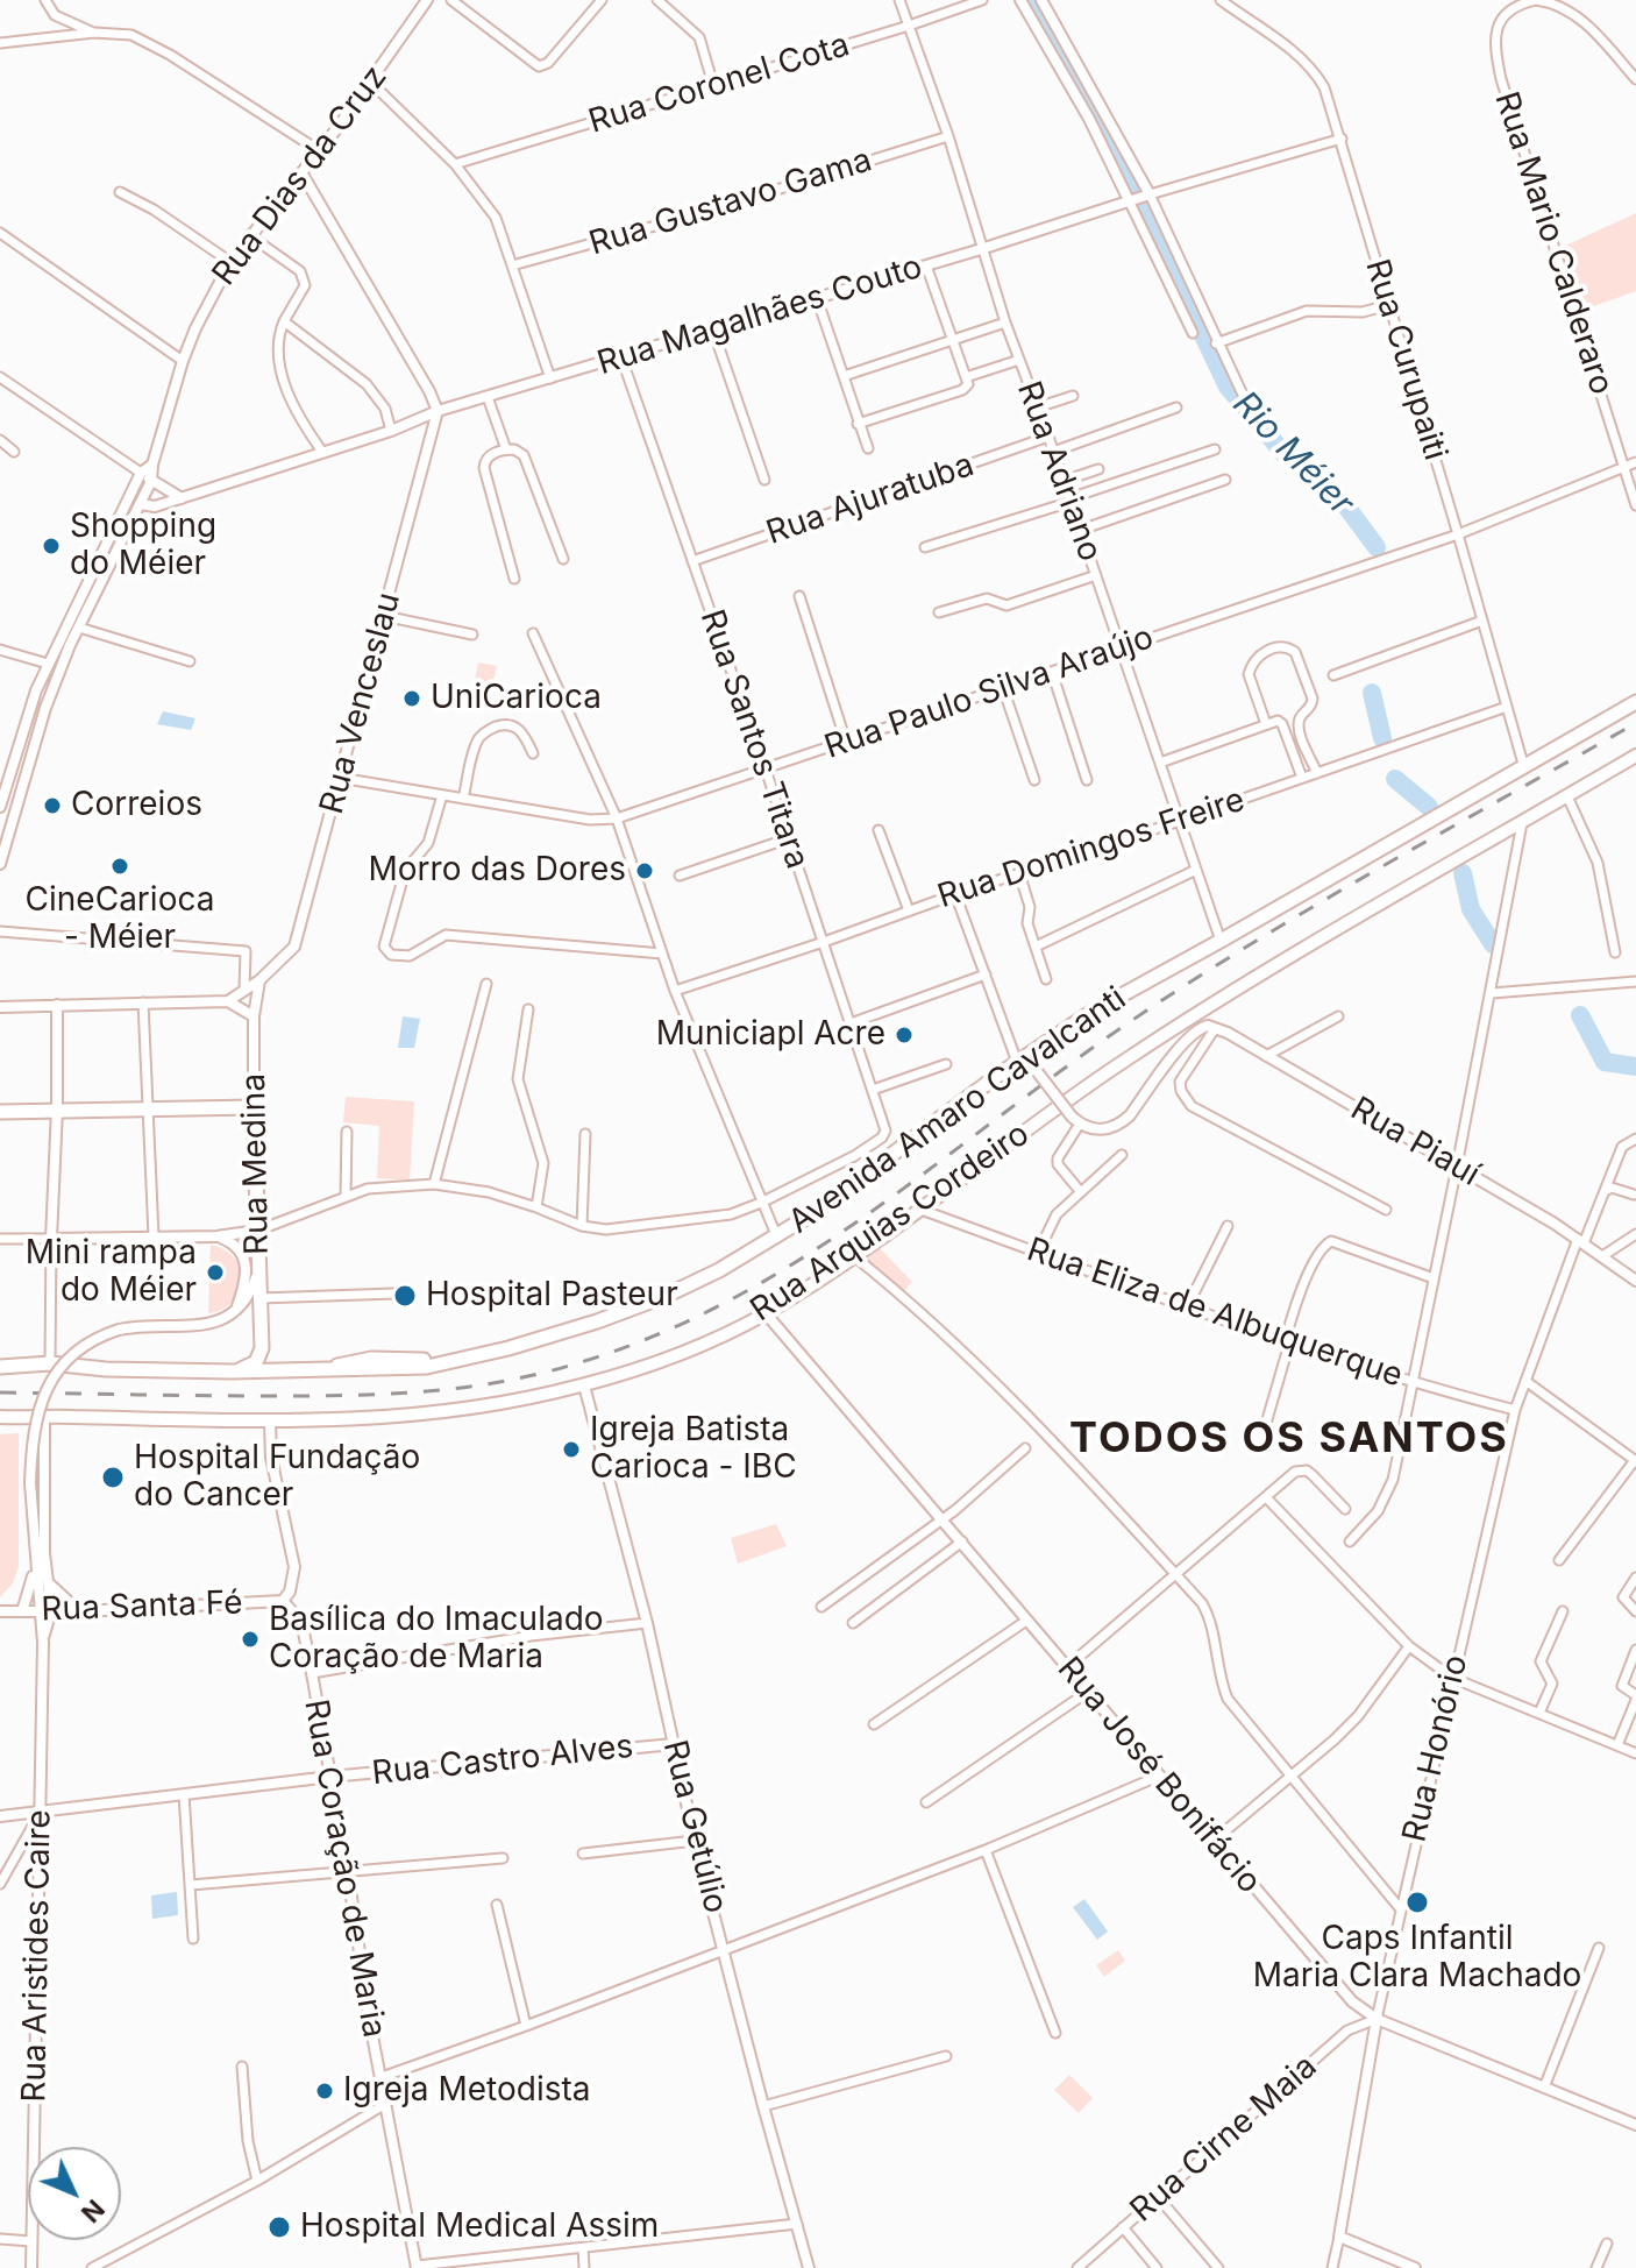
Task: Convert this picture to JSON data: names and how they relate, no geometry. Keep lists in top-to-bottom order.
{
  "streets": {
    "main road": ["Avenida Amaro Cavalcanti", "Rua Medina", "Rua Arquias Cordeiro"],
    "street": [
      "Rua Coronel Cota",
      "Rua Dias da Cruz",
      "Rua Gustavo Gama",
      "Rua Mario Calderaro",
      "Rua Magalhães Couto",
      "Rua Curupaiti",
      "Rua Adriano",
      "Rua Ajuratuba",
      "Rua Paulo Silva Araújo",
      "Rua Venceslau",
      "Rua Santos Titara",
      "Rua Domingos Freire",
      "Rua Piauí",
      "Rua Eliza de Albuquerque",
      "Rua Santa Fé",
      "Rua Honório",
      "Rua Castro Alves",
      "Rua José Bonifácio",
      "Rua Getúlio",
      "Rua Coração de Maria",
      "Rua Aristides Caire",
      "Rua Cirne Maia"
    ]
  },
  "crossings": [
    ["Rua Coronel Cota", "Rua Adriano"],
    ["Rua Dias da Cruz", "Rua Magalhães Couto"],
    ["Rua Gustavo Gama", "Rua Adriano"],
    ["Rua Mario Calderaro", "Rua Paulo Silva Araújo"],
    ["Rua Magalhães Couto", "Rua Curupaiti"],
    ["Rua Magalhães Couto", "Rua Adriano"],
    ["Rua Magalhães Couto", "Rua Venceslau"],
    ["Rua Magalhães Couto", "Rua Santos Titara"],
    ["Rua Curupaiti", "Rua Paulo Silva Araújo"],
    ["Rua Curupaiti", "Rua Domingos Freire"],
    ["Rua Curupaiti", "Avenida Amaro Cavalcanti"],
    ["Rua Adriano", "Rua Ajuratuba"],
    ["Rua Adriano", "Rua Paulo Silva Araújo"],
    ["Rua Adriano", "Rua Domingos Freire"],
    ["Rua Adriano", "Avenida Amaro Cavalcanti"],
    ["Rua Ajuratuba", "Rua Santos Titara"],
    ["Rua Paulo Silva Araújo", "Rua Venceslau"],
    ["Rua Paulo Silva Araújo", "Rua Santos Titara"],
    ["Rua Venceslau", "Rua Medina"],
    ["Rua Santos Titara", "Rua Domingos Freire"],
    ["Rua Piauí", "Rua Honório"],
    ["Rua Arquias Cordeiro", "Rua Eliza de Albuquerque"],
    ["Rua Arquias Cordeiro", "Rua José Bonifácio"],
    ["Rua Arquias Cordeiro", "Rua Getúlio"],
    ["Rua Arquias Cordeiro", "Rua Aristides Caire"],
    ["Rua Eliza de Albuquerque", "Rua Honório"],
    ["Rua Santa Fé", "Rua Coração de Maria"],
    ["Rua Santa Fé", "Rua Aristides Caire"],
    ["Rua Honório", "Rua José Bonifácio"],
    ["Rua Honório", "Rua Cirne Maia"],
    ["Rua Castro Alves", "Rua Getúlio"],
    ["Rua Castro Alves", "Rua Coração de Maria"],
    ["Rua Castro Alves", "Rua Aristides Caire"],
    ["Rua José Bonifácio", "Rua Cirne Maia"]
  ],
  "districts": ["TODOS OS SANTOS"],
  "water": ["Rio Méier"],
  "places": [
    "Shopping do Méier",
    "UniCarioca",
    "Correios",
    "CineCarioca - Méier",
    "Morro das Dores",
    "Municiapl Acre",
    "Mini rampa do Méier",
    "Hospital Pasteur",
    "Igreja Batista Carioca - IBC",
    "Hospital Fundação do Cancer",
    "Basílica do Imaculado Coração de Maria",
    "Caps Infantil Maria Clara Machado",
    "Igreja Metodista",
    "Hospital Medical Assim"
  ],
  "north": "bottom right"
}
